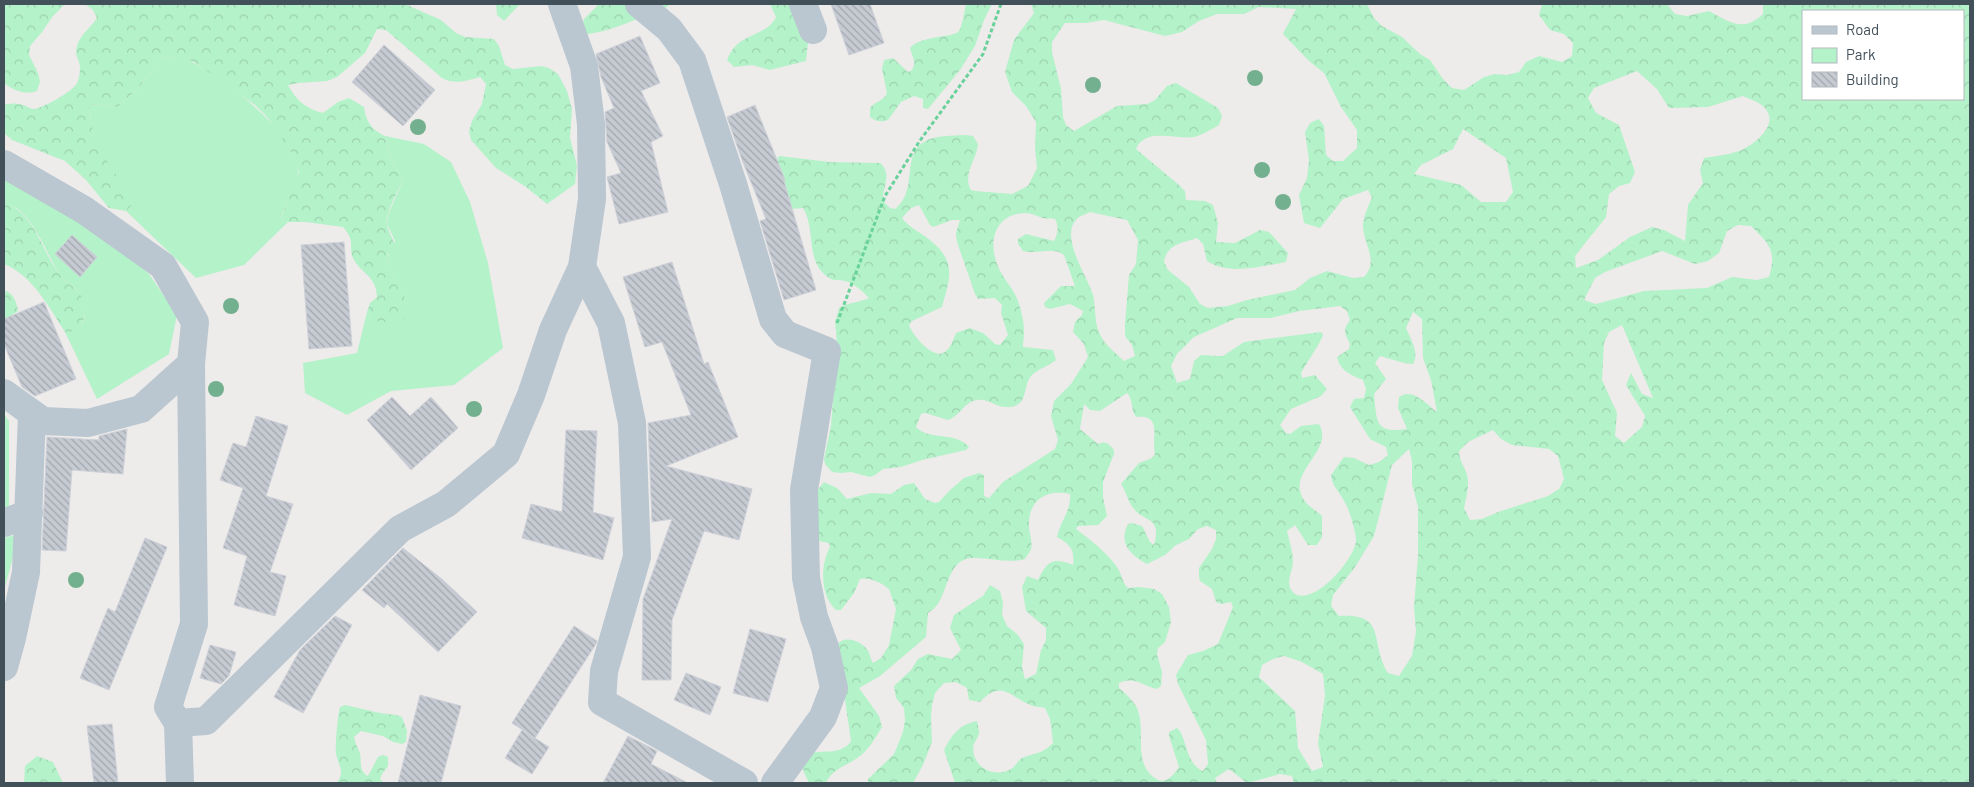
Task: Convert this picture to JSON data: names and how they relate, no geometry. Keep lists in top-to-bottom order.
{
  "legend": ["Road", "Park", "Building"]
}
